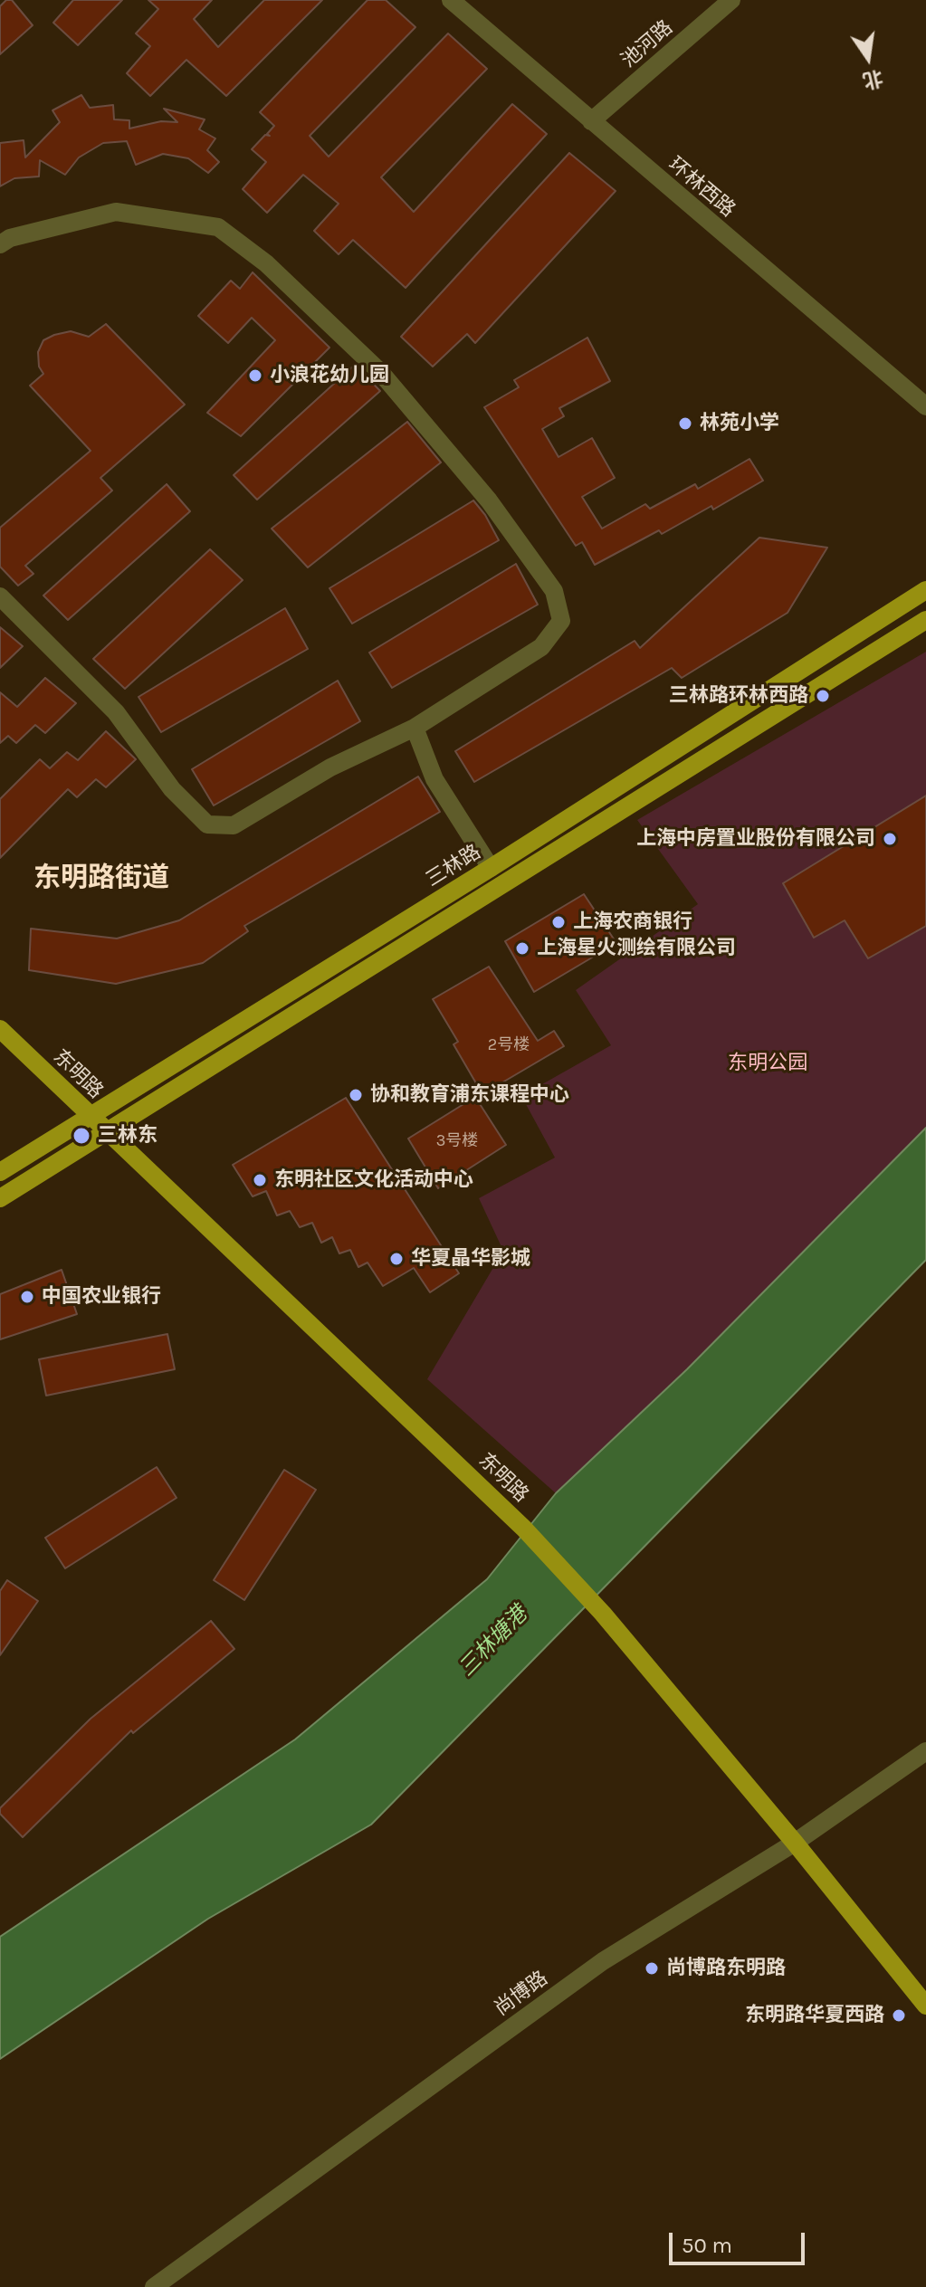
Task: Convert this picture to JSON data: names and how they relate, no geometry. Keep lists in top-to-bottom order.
{
  "streets": {
    "main road": ["三林路", "东明路"],
    "street": ["池河路", "环林西路", "尚博路"]
  },
  "crossings": [
    ["池河路", "环林西路"],
    ["三林路", "东明路"],
    ["东明路", "尚博路"]
  ],
  "districts": ["东明路街道"],
  "water": ["三林塘港"],
  "parks": ["东明公园"],
  "places": [
    "小浪花幼儿园",
    "林苑小学",
    "三林路环林西路",
    "上海中房置业股份有限公司",
    "上海农商银行",
    "上海星火测绘有限公司",
    "协和教育浦东课程中心",
    "三林东",
    "东明社区文化活动中心",
    "华夏晶华影城",
    "中国农业银行",
    "尚博路东明路",
    "东明路华夏西路"
  ],
  "house_numbers": ["2号楼", "3号楼"],
  "scale_bar": "50 m",
  "north": "bottom"
}
